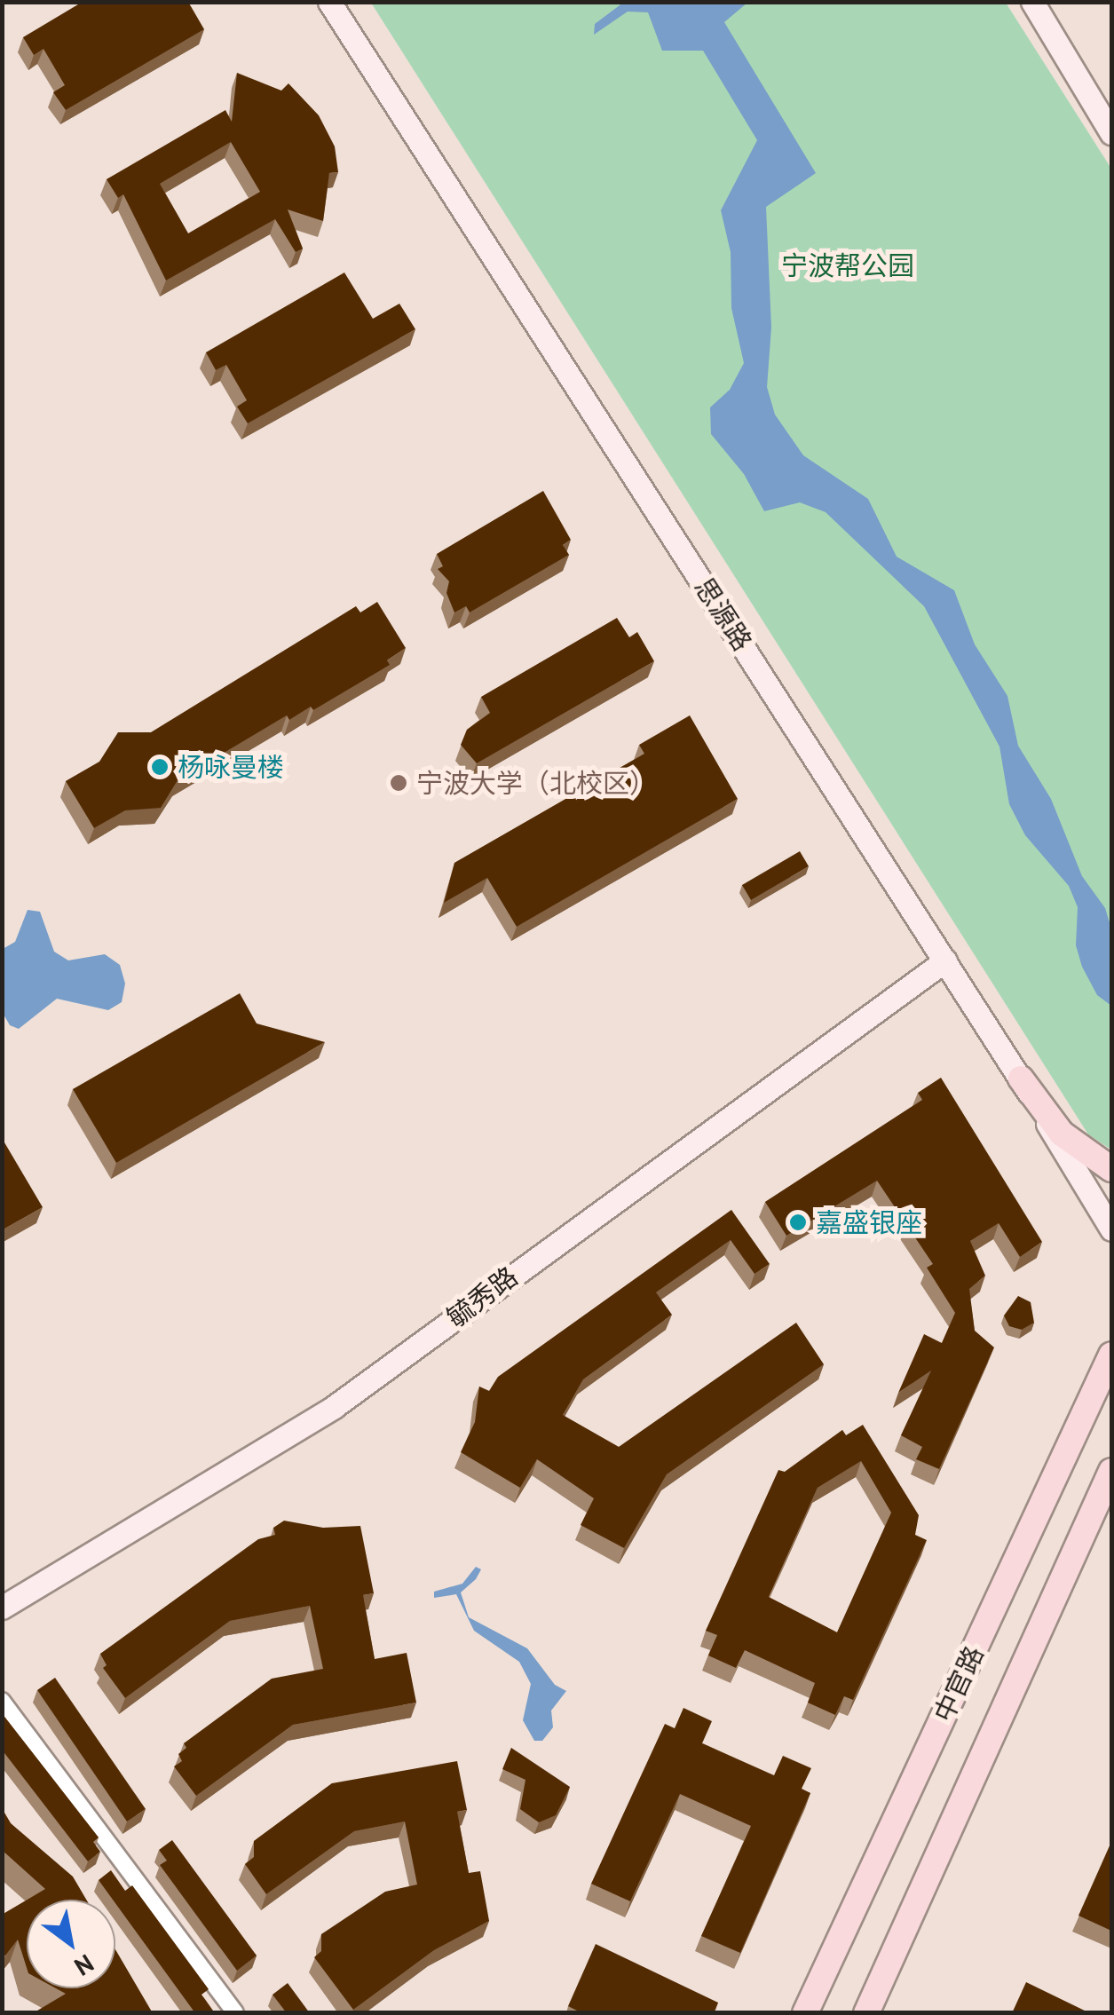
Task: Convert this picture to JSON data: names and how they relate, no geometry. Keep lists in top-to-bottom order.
{
  "streets": {
    "main road": ["中官路"],
    "street": ["思源路", "毓秀路"]
  },
  "crossings": [
    ["思源路", "毓秀路"]
  ],
  "parks": ["宁波帮公园"],
  "places": ["杨咏曼楼", "宁波大学（北校区）", "嘉盛银座"],
  "north": "bottom right"
}
